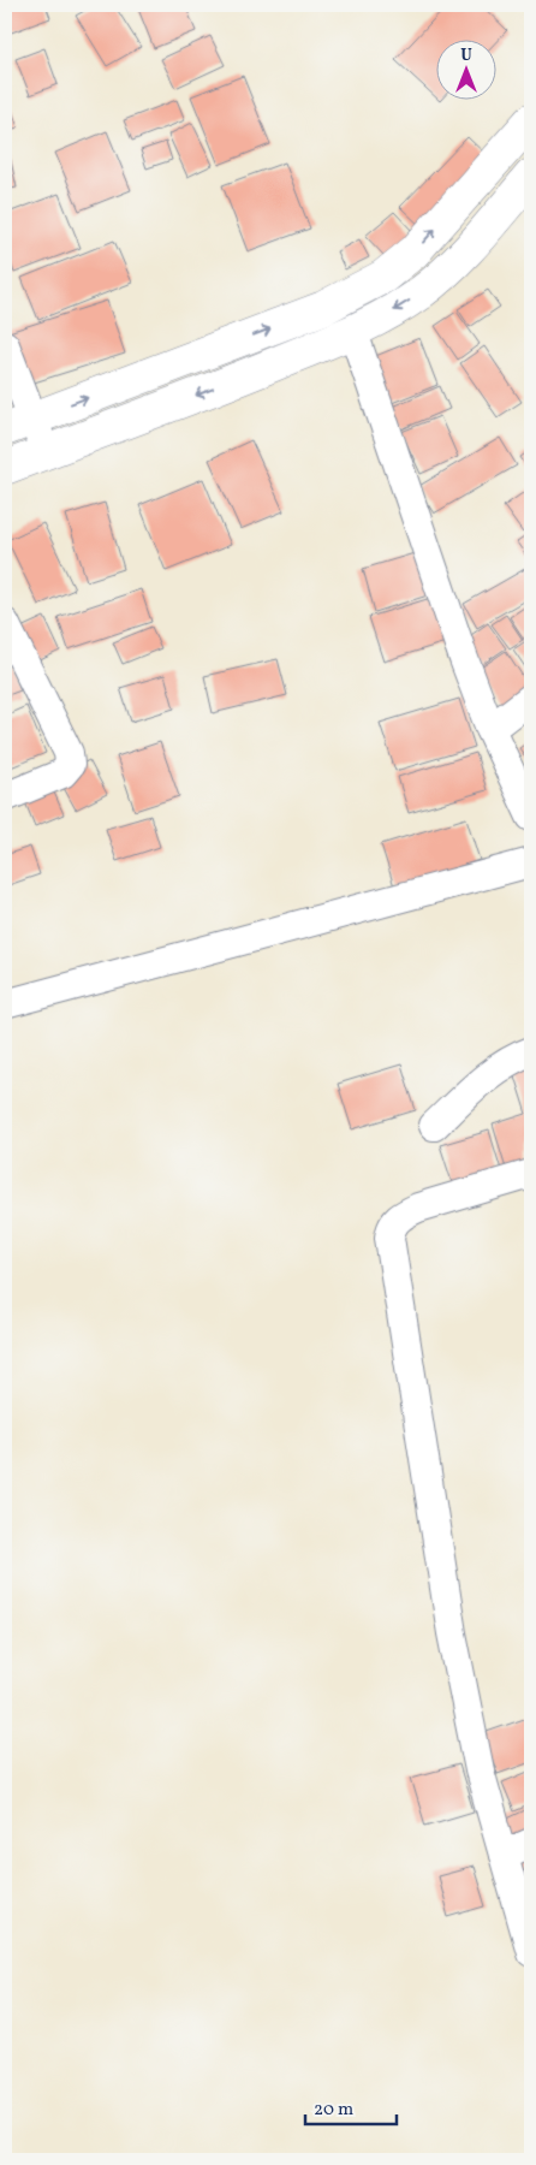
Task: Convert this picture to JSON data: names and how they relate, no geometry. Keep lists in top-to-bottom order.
{
  "scale_bar": "20 m",
  "north": "top"
}
